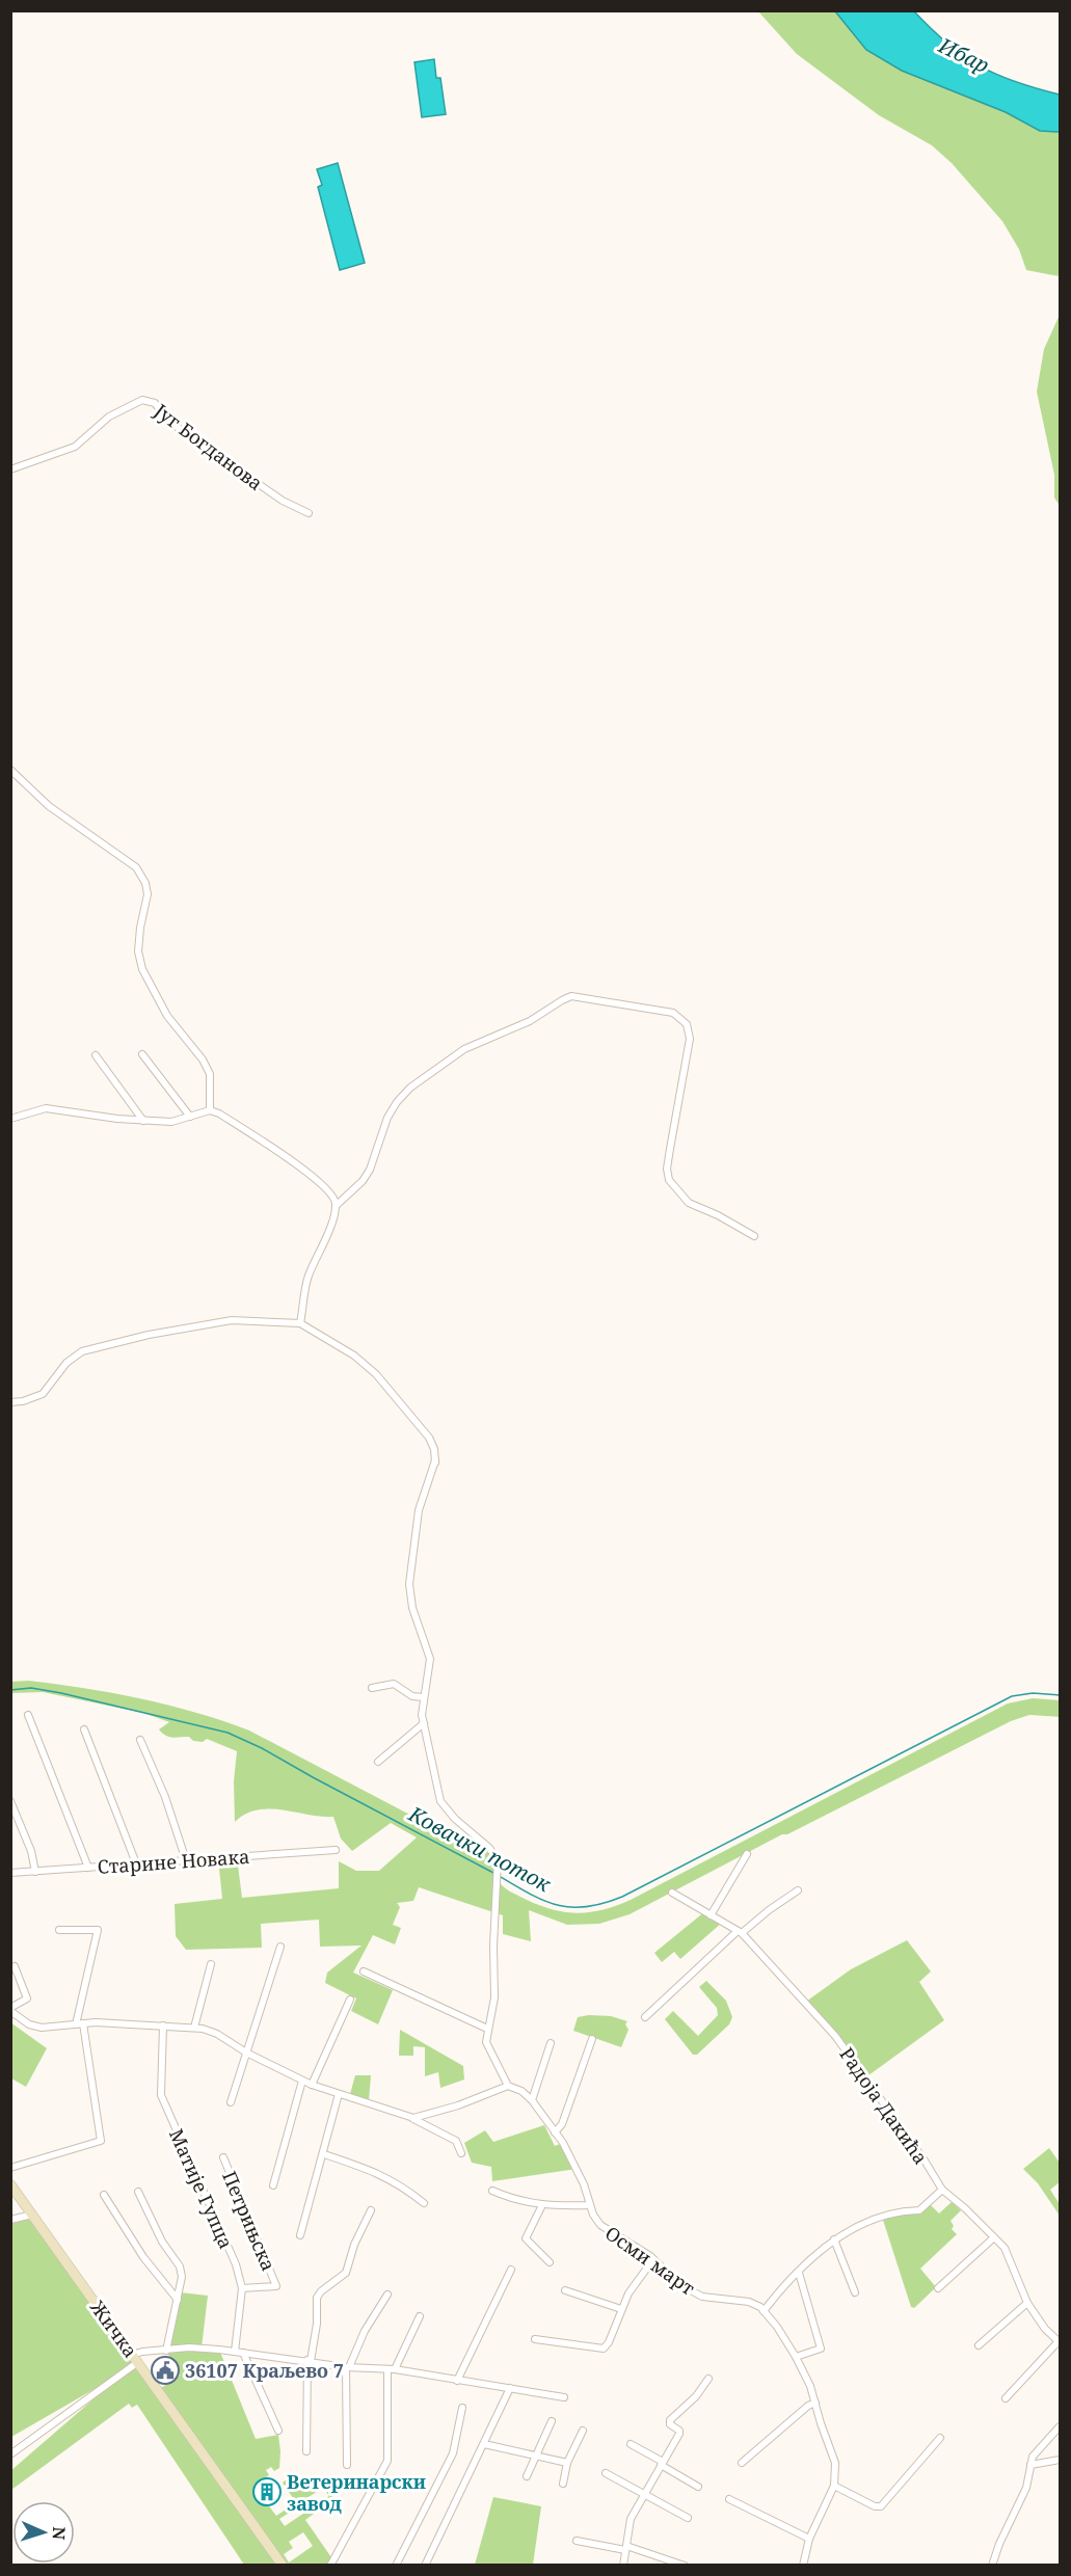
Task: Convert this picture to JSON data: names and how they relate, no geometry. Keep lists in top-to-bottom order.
{
  "streets": {
    "main road": ["Жичка"],
    "street": [
      "Југ Богданова",
      "Старине Новака",
      "Радоја Дакића",
      "Матије Гупца",
      "Петрињска",
      "Осми март"
    ]
  },
  "crossings": [
    ["Матије Гупца", "Петрињска"]
  ],
  "water": ["Ибар", "Ковачки поток"],
  "places": {
    "public building": ["36107 Краљево 7"],
    "building": ["Ветеринарски завод"]
  },
  "north": "right"
}
